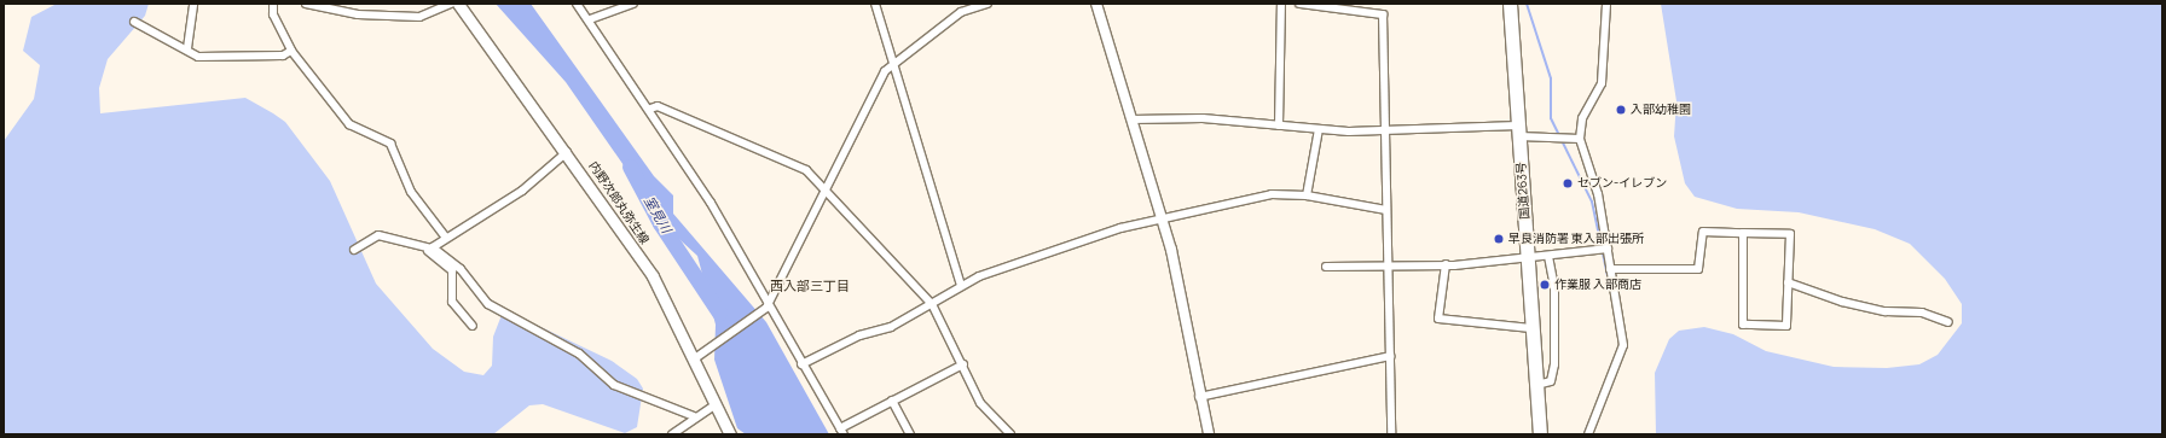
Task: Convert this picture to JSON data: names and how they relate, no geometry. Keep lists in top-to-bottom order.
{
  "streets": {
    "highway": ["国道263号"],
    "main road": ["内野次郎丸弥生線"]
  },
  "districts": ["西入部三丁目"],
  "water": ["室見川"],
  "places": [
    "入部幼稚園",
    "セブン-イレブン",
    "早良消防署 東入部出張所",
    "作業服 入部商店"
  ]
}
